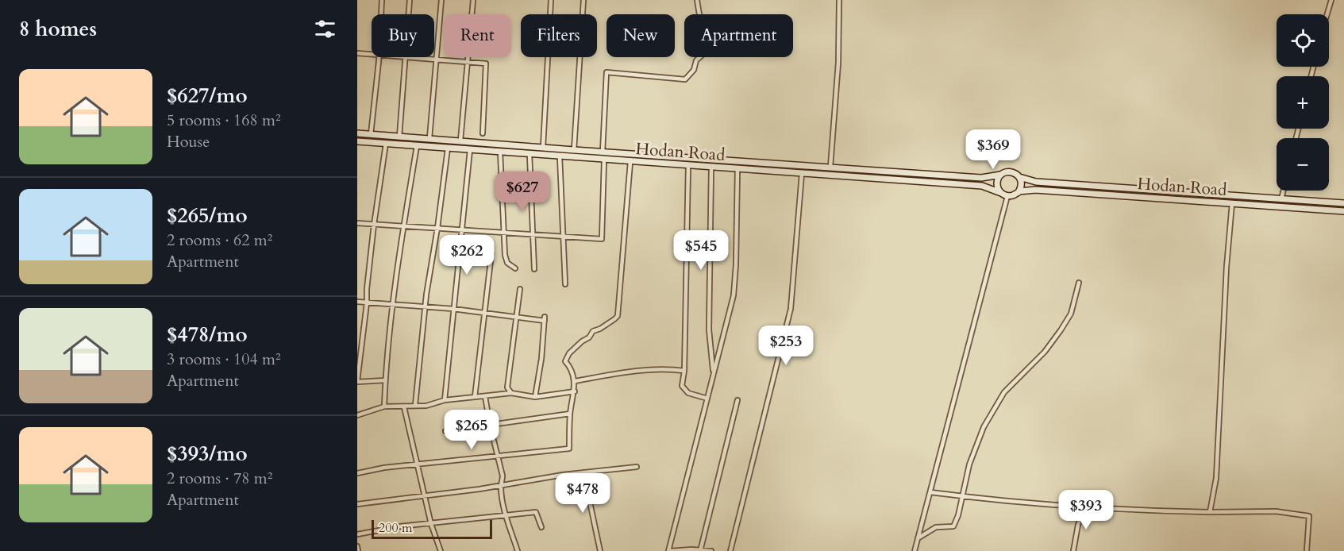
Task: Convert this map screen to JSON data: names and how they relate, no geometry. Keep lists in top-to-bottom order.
{
  "streets": {
    "main road": ["Hodan Road"]
  },
  "scale_bar": "200 m",
  "page": {
    "heading": "8 homes",
    "map_buttons": ["+", "−"],
    "chip": [
      "Buy",
      "Rent",
      "Filters",
      "New",
      "Apartment"
    ],
    "list": [
      {
        "name": "$627/mo",
        "note": "5 rooms · 168 m² · House"
      },
      {
        "name": "$265/mo",
        "note": "2 rooms · 62 m² · Apartment"
      },
      {
        "name": "$478/mo",
        "note": "3 rooms · 104 m² · Apartment"
      },
      {
        "name": "$393/mo",
        "note": "2 rooms · 78 m² · Apartment"
      }
    ],
    "price": [
      "$369",
      "$627",
      "$545",
      "$262",
      "$253",
      "$265",
      "$478",
      "$393"
    ],
    "scale": "200 m"
  }
}
